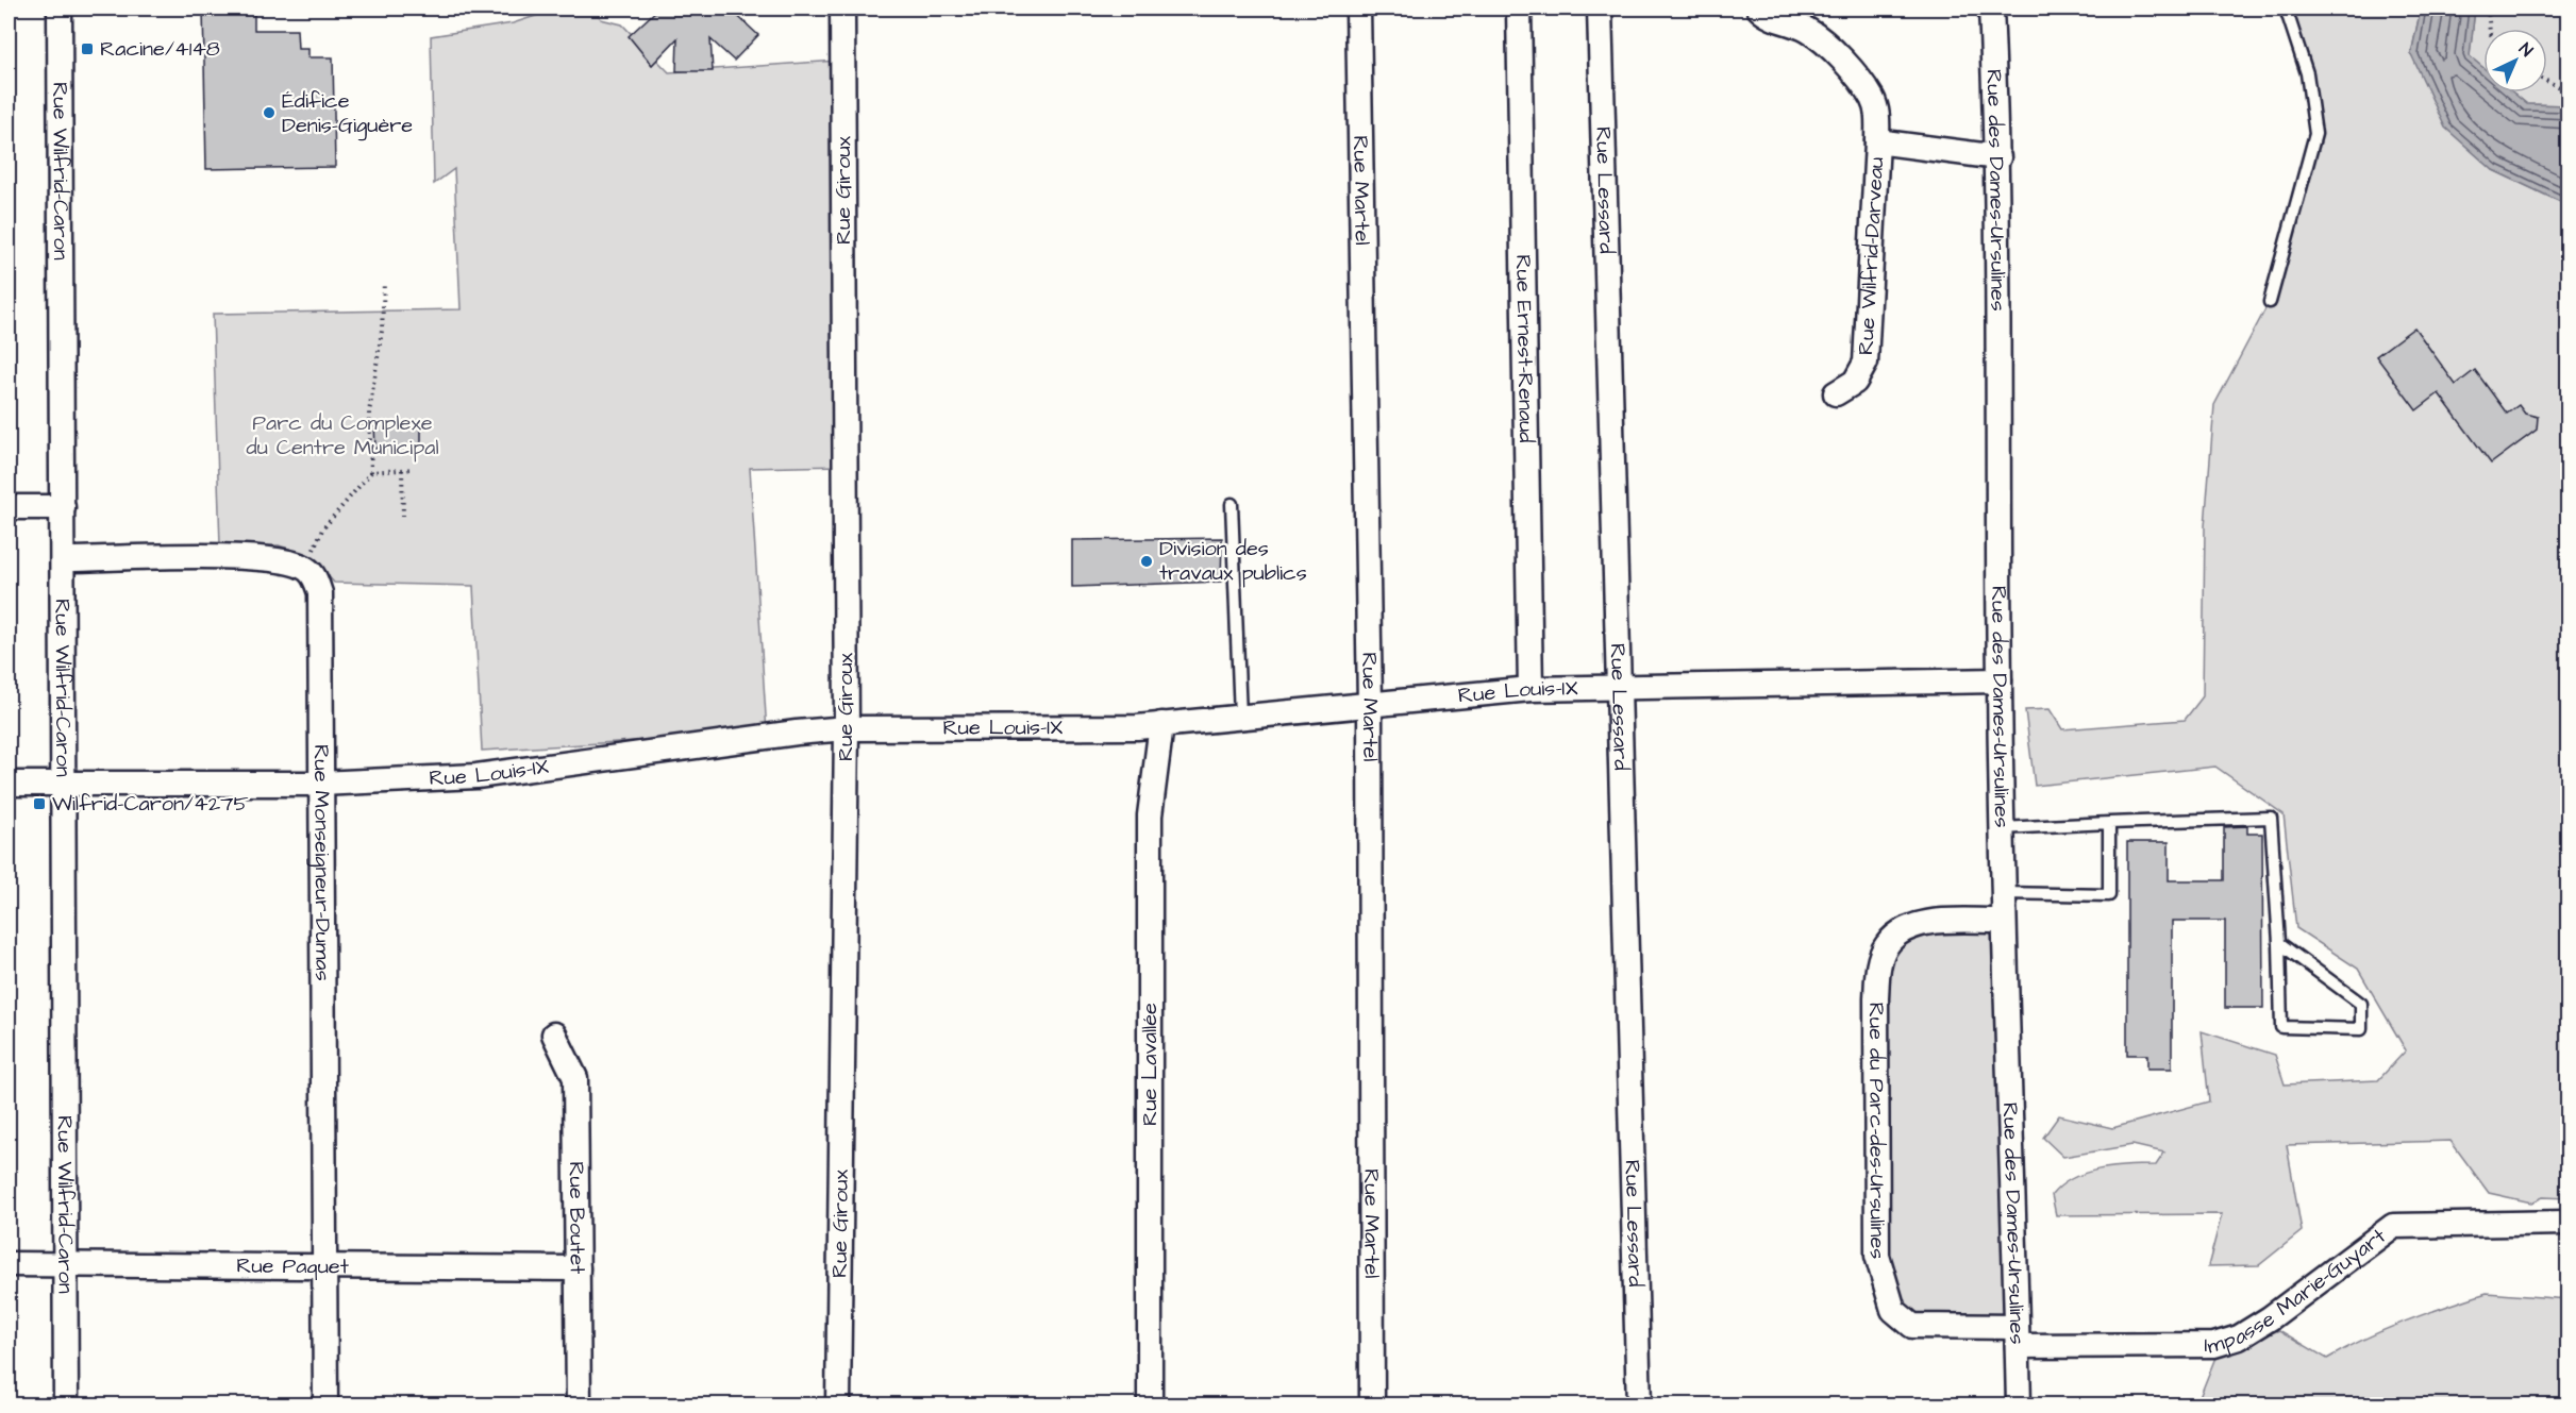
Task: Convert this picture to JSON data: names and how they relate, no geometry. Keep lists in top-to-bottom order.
{
  "streets": {
    "street": [
      "Rue Wilfrid-Caron",
      "Rue Giroux",
      "Rue Martel",
      "Rue Lessard",
      "Rue des Dames-Ursulines",
      "Rue Wilfrid-Darveau",
      "Rue Ernest-Renaud",
      "Rue Louis-IX",
      "Rue Monseigneur-Dumas",
      "Rue Lavallée",
      "Rue du Parc-des-Ursulines",
      "Rue Boutet",
      "Rue Paquet",
      "Impasse Marie-Guyart"
    ]
  },
  "crossings": [
    ["Rue Wilfrid-Caron", "Rue Louis-IX"],
    ["Rue Wilfrid-Caron", "Rue Paquet"],
    ["Rue Giroux", "Rue Louis-IX"],
    ["Rue Martel", "Rue Louis-IX"],
    ["Rue Lessard", "Rue Louis-IX"],
    ["Rue des Dames-Ursulines", "Rue Wilfrid-Darveau"],
    ["Rue des Dames-Ursulines", "Rue Louis-IX"],
    ["Rue des Dames-Ursulines", "Rue du Parc-des-Ursulines"],
    ["Rue des Dames-Ursulines", "Impasse Marie-Guyart"],
    ["Rue Ernest-Renaud", "Rue Louis-IX"],
    ["Rue Louis-IX", "Rue Monseigneur-Dumas"],
    ["Rue Louis-IX", "Rue Lavallée"],
    ["Rue Monseigneur-Dumas", "Rue Paquet"],
    ["Rue du Parc-des-Ursulines", "Impasse Marie-Guyart"],
    ["Rue Boutet", "Rue Paquet"]
  ],
  "parks": ["Parc du Complexe du Centre Municipal"],
  "places": {
    "transit": ["Racine/4148", "Wilfrid-Caron/4275"],
    "other": ["Édifice Denis-Giguère", "Division des travaux publics"]
  },
  "north": "top right"
}
